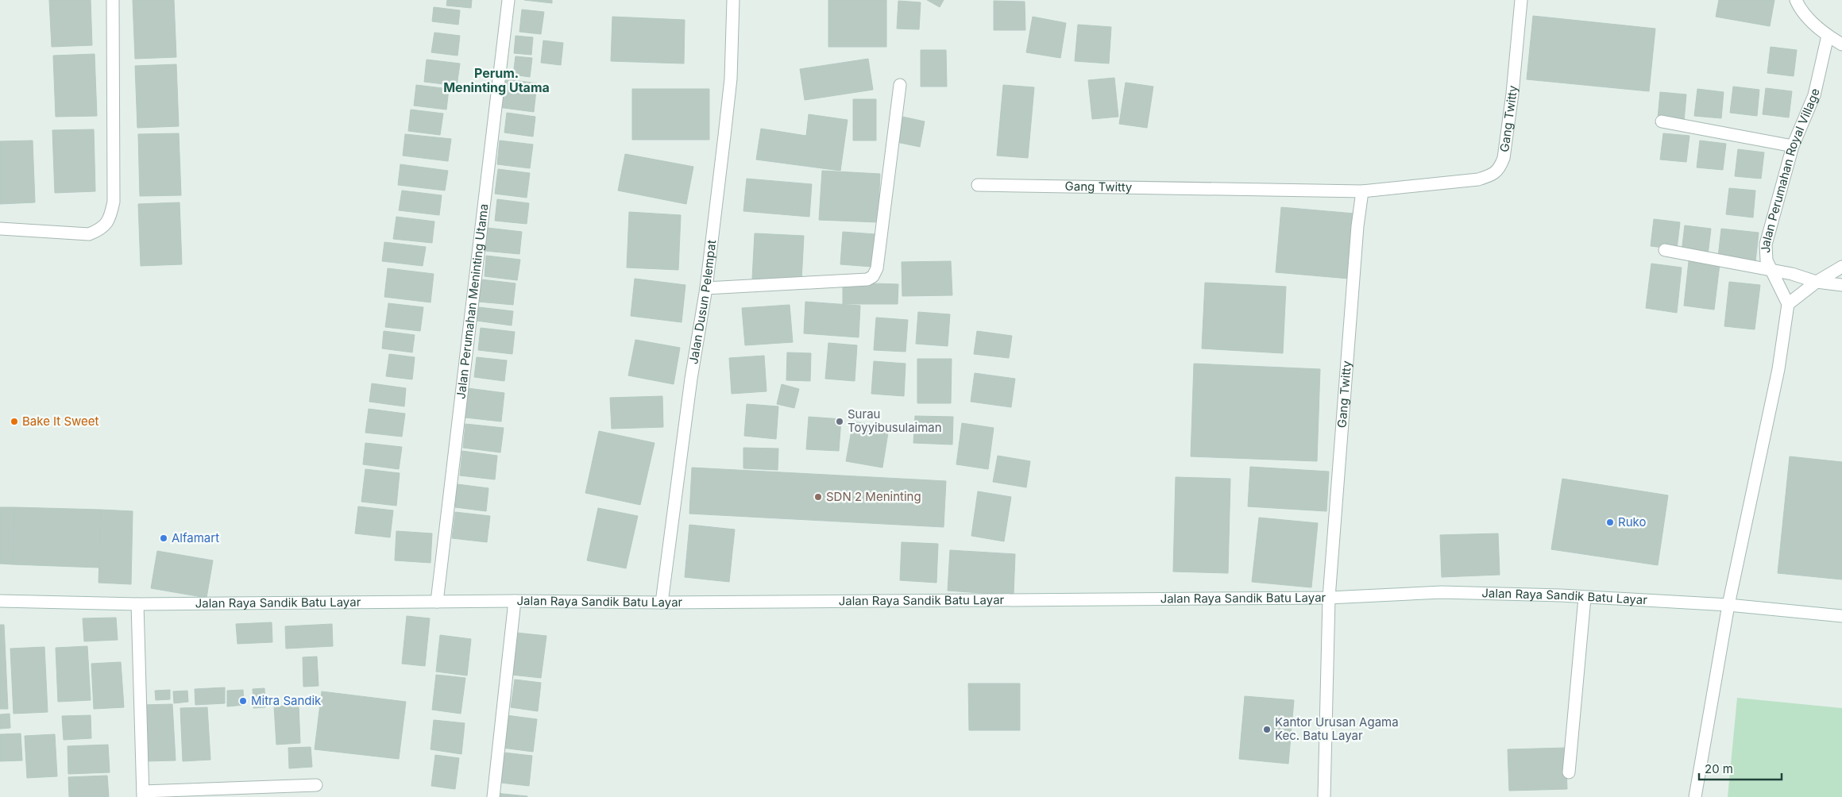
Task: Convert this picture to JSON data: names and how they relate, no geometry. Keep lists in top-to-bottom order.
{
  "streets": {
    "street": [
      "Gang Twitty",
      "Jalan Perumahan Royal Village",
      "Jalan Perumahan Meninting Utama",
      "Jalan Dusun Pelempat",
      "Jalan Raya Sandik Batu Layar"
    ]
  },
  "crossings": [
    ["Gang Twitty", "Jalan Raya Sandik Batu Layar"],
    ["Jalan Perumahan Meninting Utama", "Jalan Raya Sandik Batu Layar"],
    ["Jalan Dusun Pelempat", "Jalan Raya Sandik Batu Layar"]
  ],
  "districts": ["Perum. Meninting Utama"],
  "places": [
    "Bake It Sweet",
    "Surau Toyyibusulaiman",
    "SDN 2 Meninting",
    "Ruko",
    "Alfamart",
    "Mitra Sandik",
    "Kantor Urusan Agama Kec. Batu Layar"
  ],
  "scale_bar": "20 m"
}
